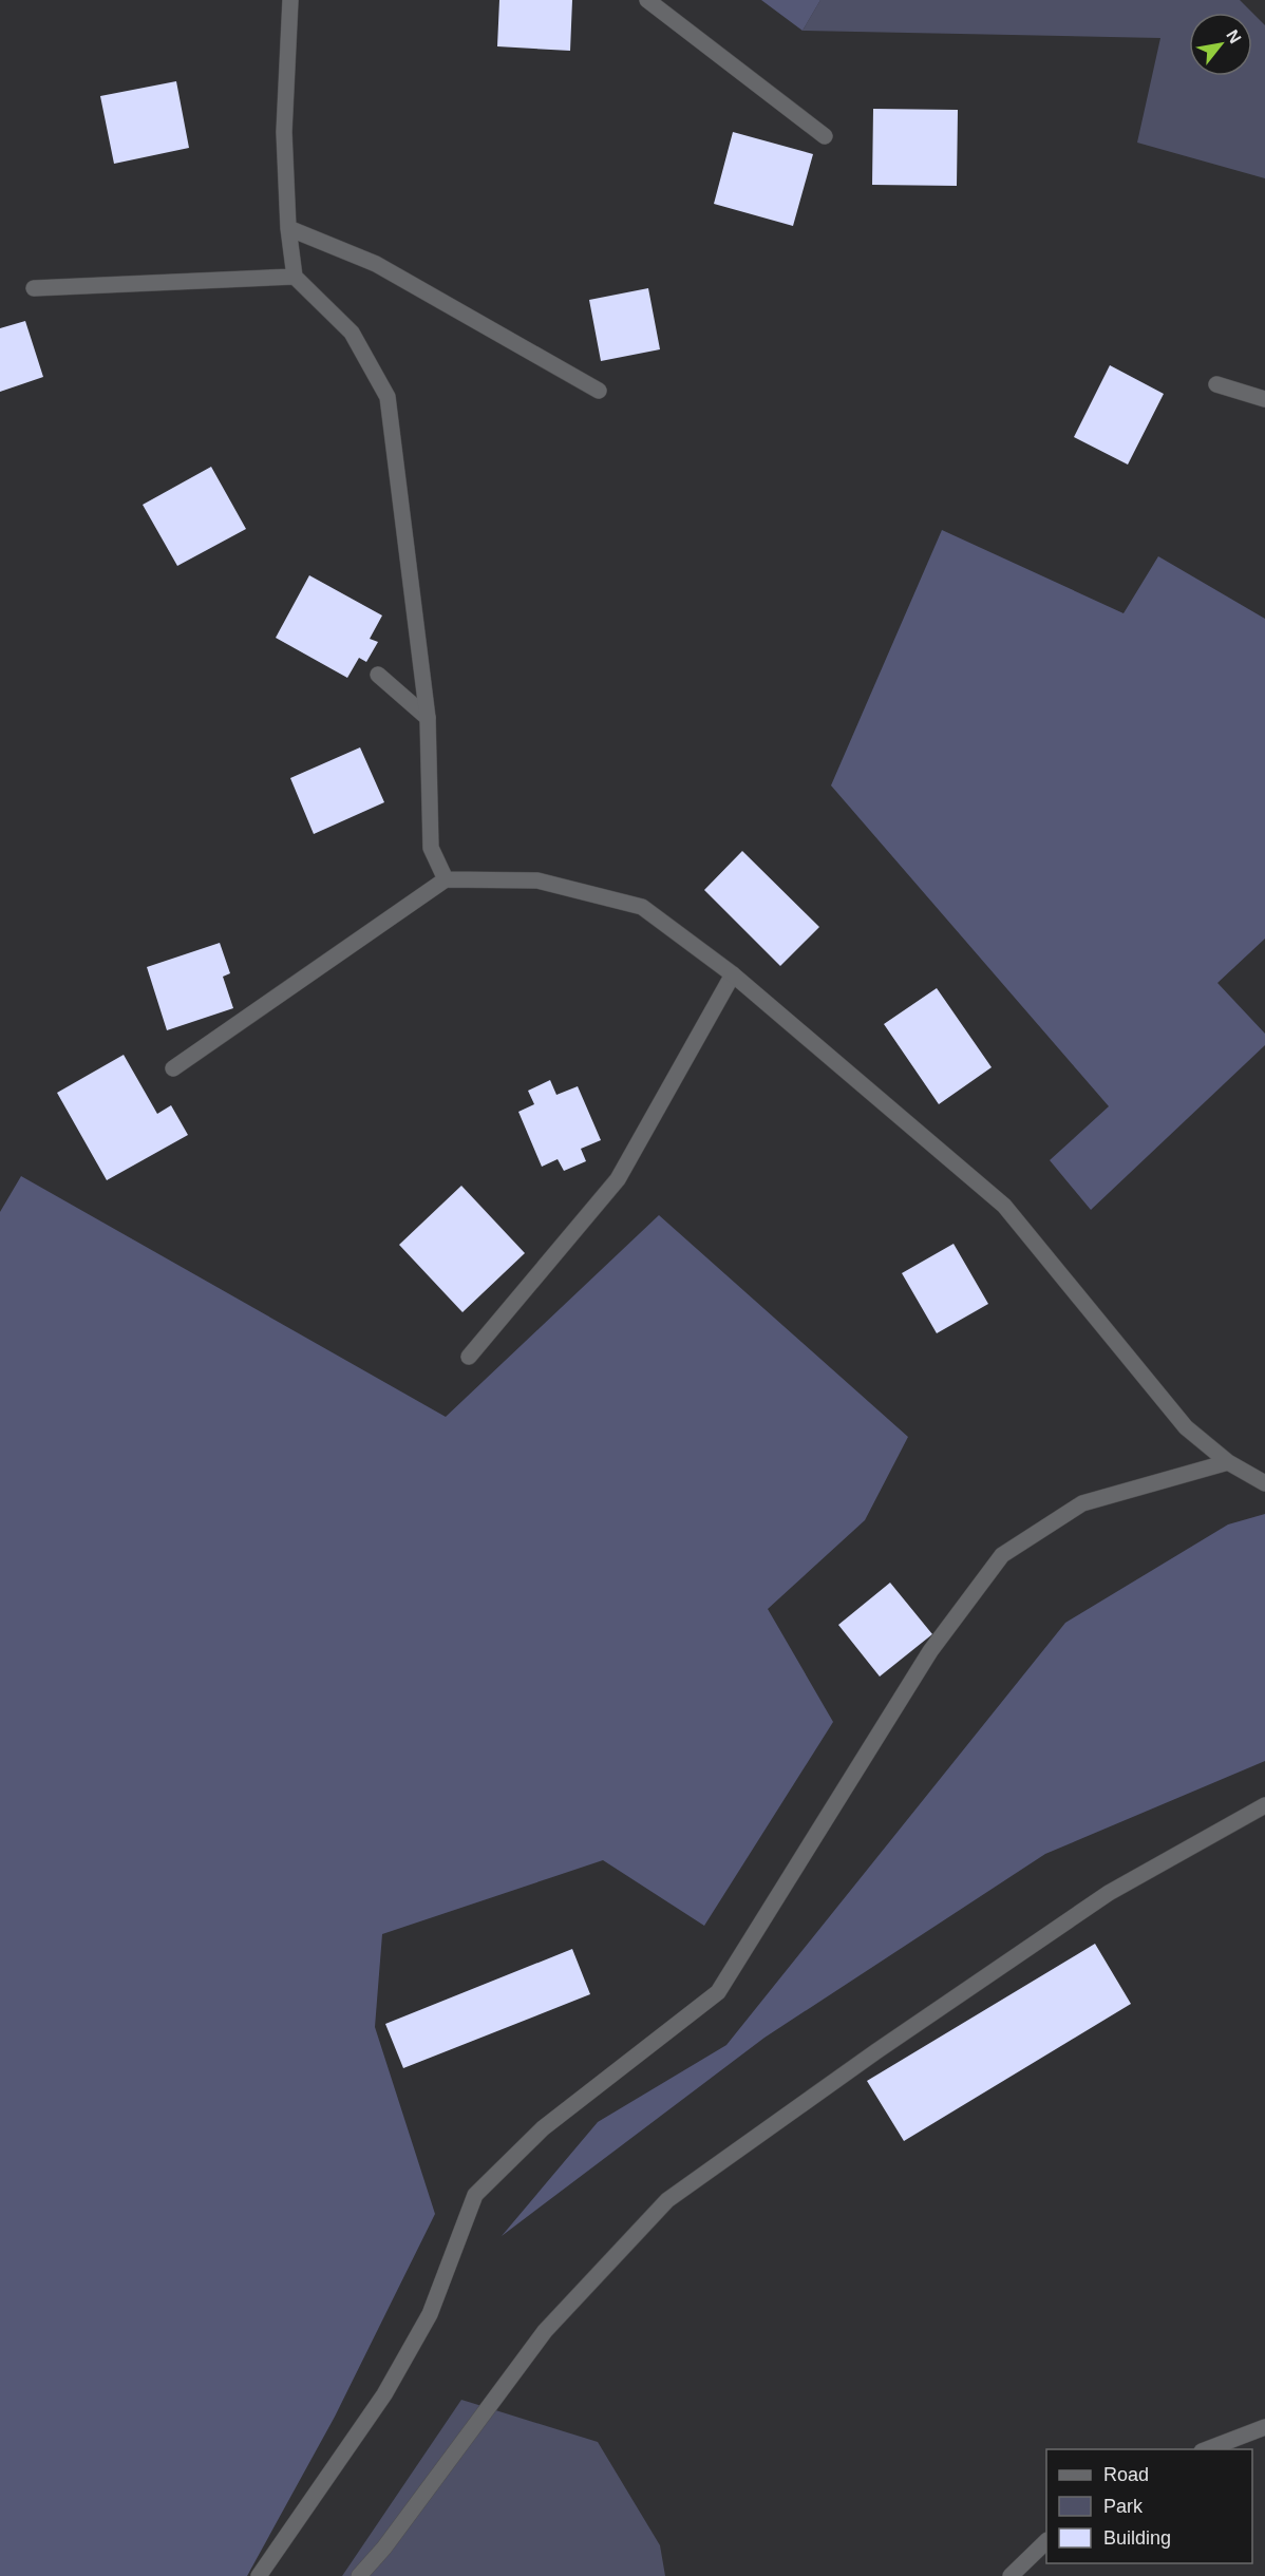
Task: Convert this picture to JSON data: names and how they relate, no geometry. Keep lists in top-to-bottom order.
{
  "legend": ["Road", "Park", "Building"],
  "north": "top right"
}
